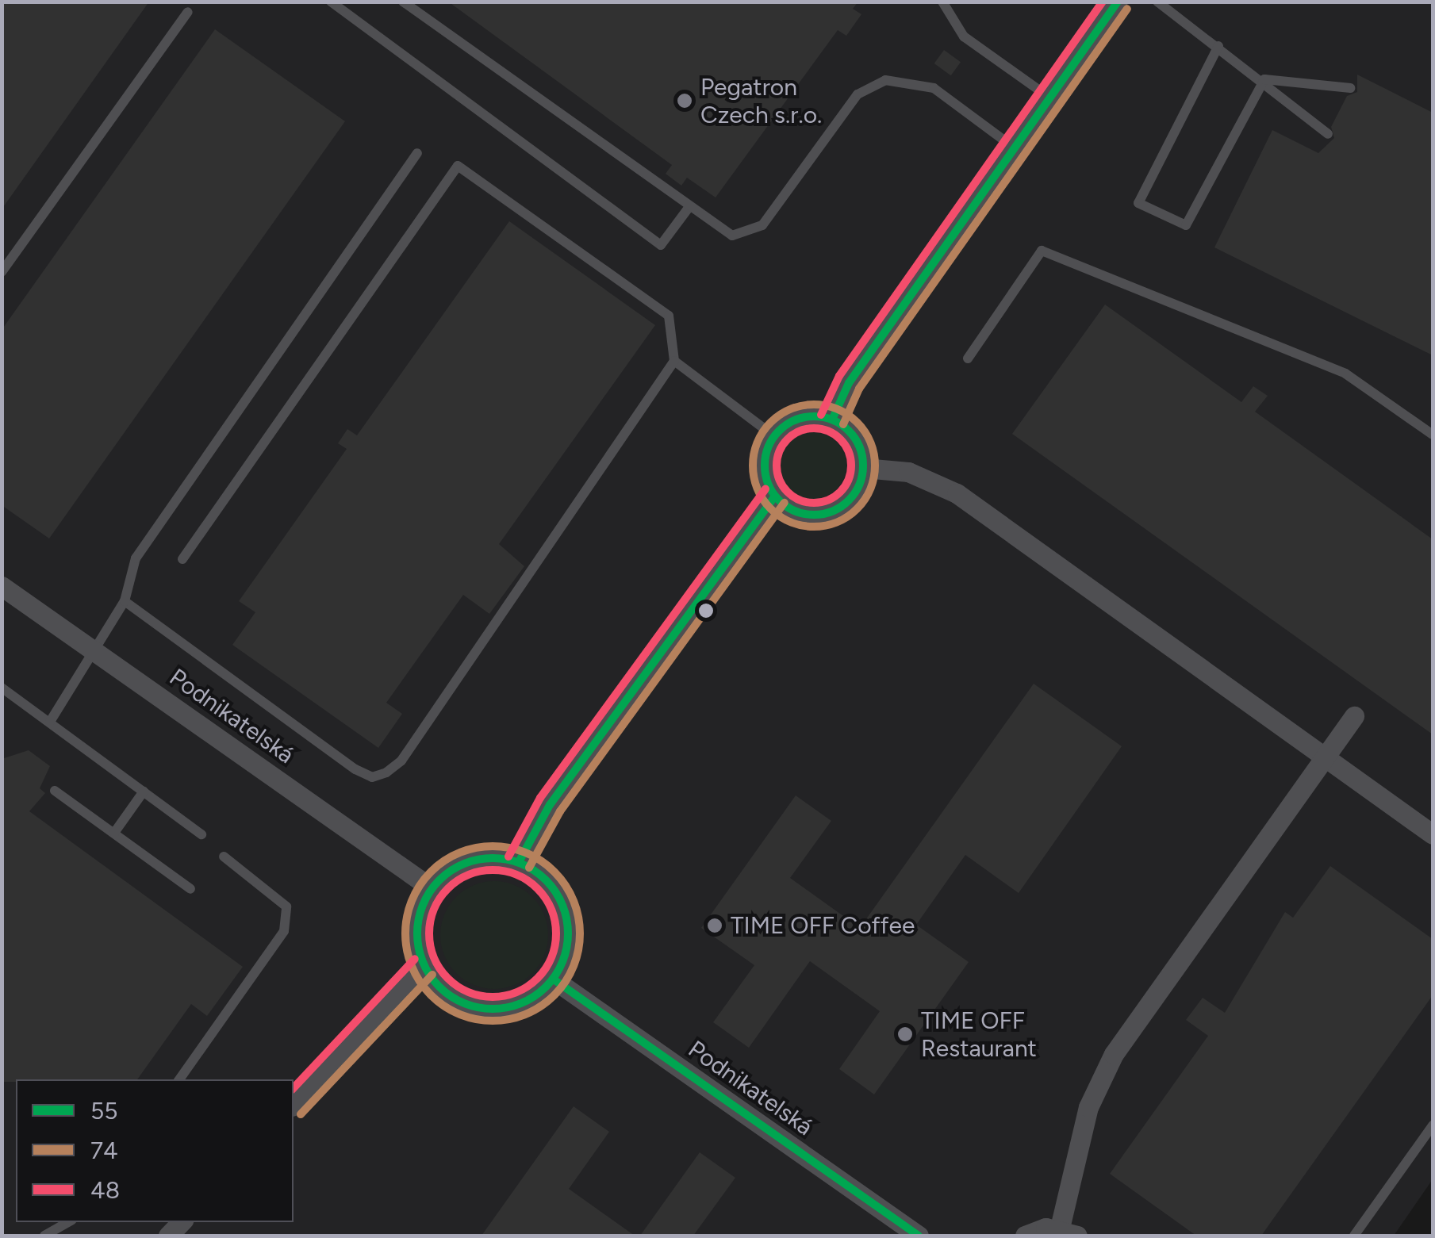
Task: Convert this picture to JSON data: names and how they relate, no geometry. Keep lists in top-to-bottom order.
{
  "streets": {
    "street": ["Podnikatelská"]
  },
  "places": ["Pegatron Czech s.r.o.", "TIME OFF Coffee", "TIME OFF Restaurant"],
  "lines": ["transit line 55", "transit line 48", "transit line 74"],
  "legend": ["55", "74", "48"]
}
